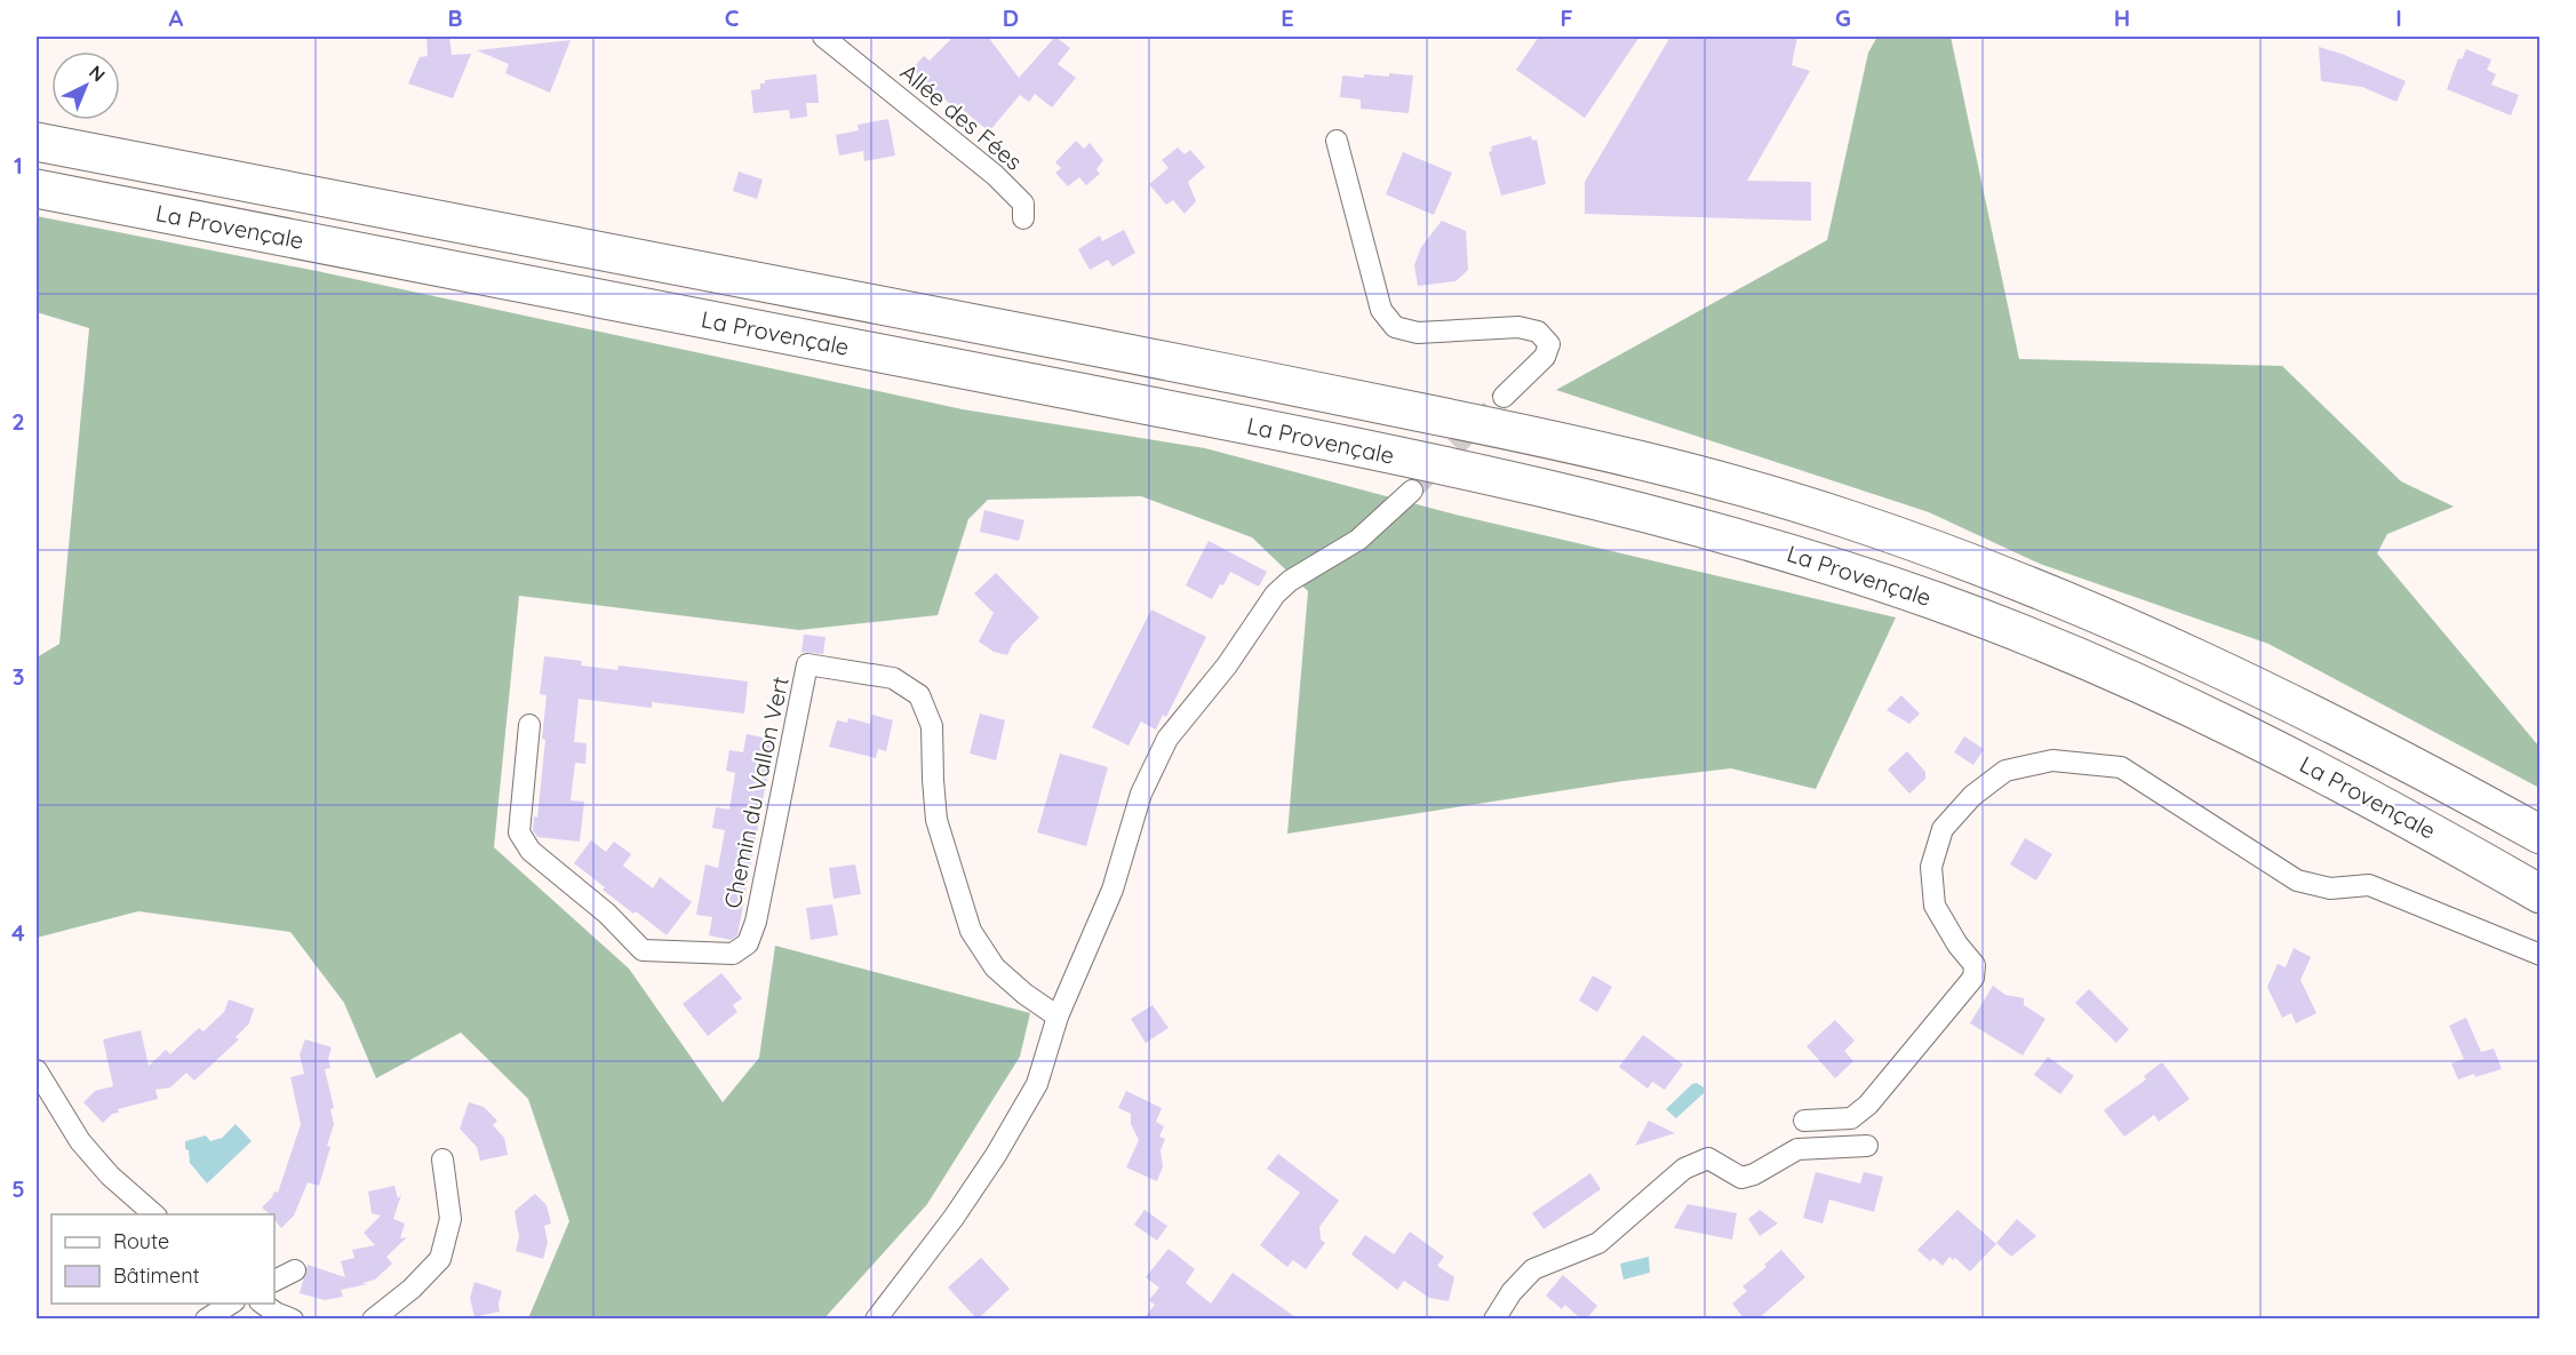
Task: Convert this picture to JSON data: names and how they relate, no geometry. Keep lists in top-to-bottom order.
{
  "streets": {
    "highway": ["La Provençale"],
    "street": ["Allée des Fées", "Chemin du Vallon Vert"]
  },
  "legend": ["Route", "Bâtiment"],
  "north": "top right",
  "grid": {
    "columns": [
      "A",
      "B",
      "C",
      "D",
      "E",
      "F",
      "G",
      "H",
      "I"
    ],
    "rows": [
      "1",
      "2",
      "3",
      "4",
      "5"
    ]
  }
}
